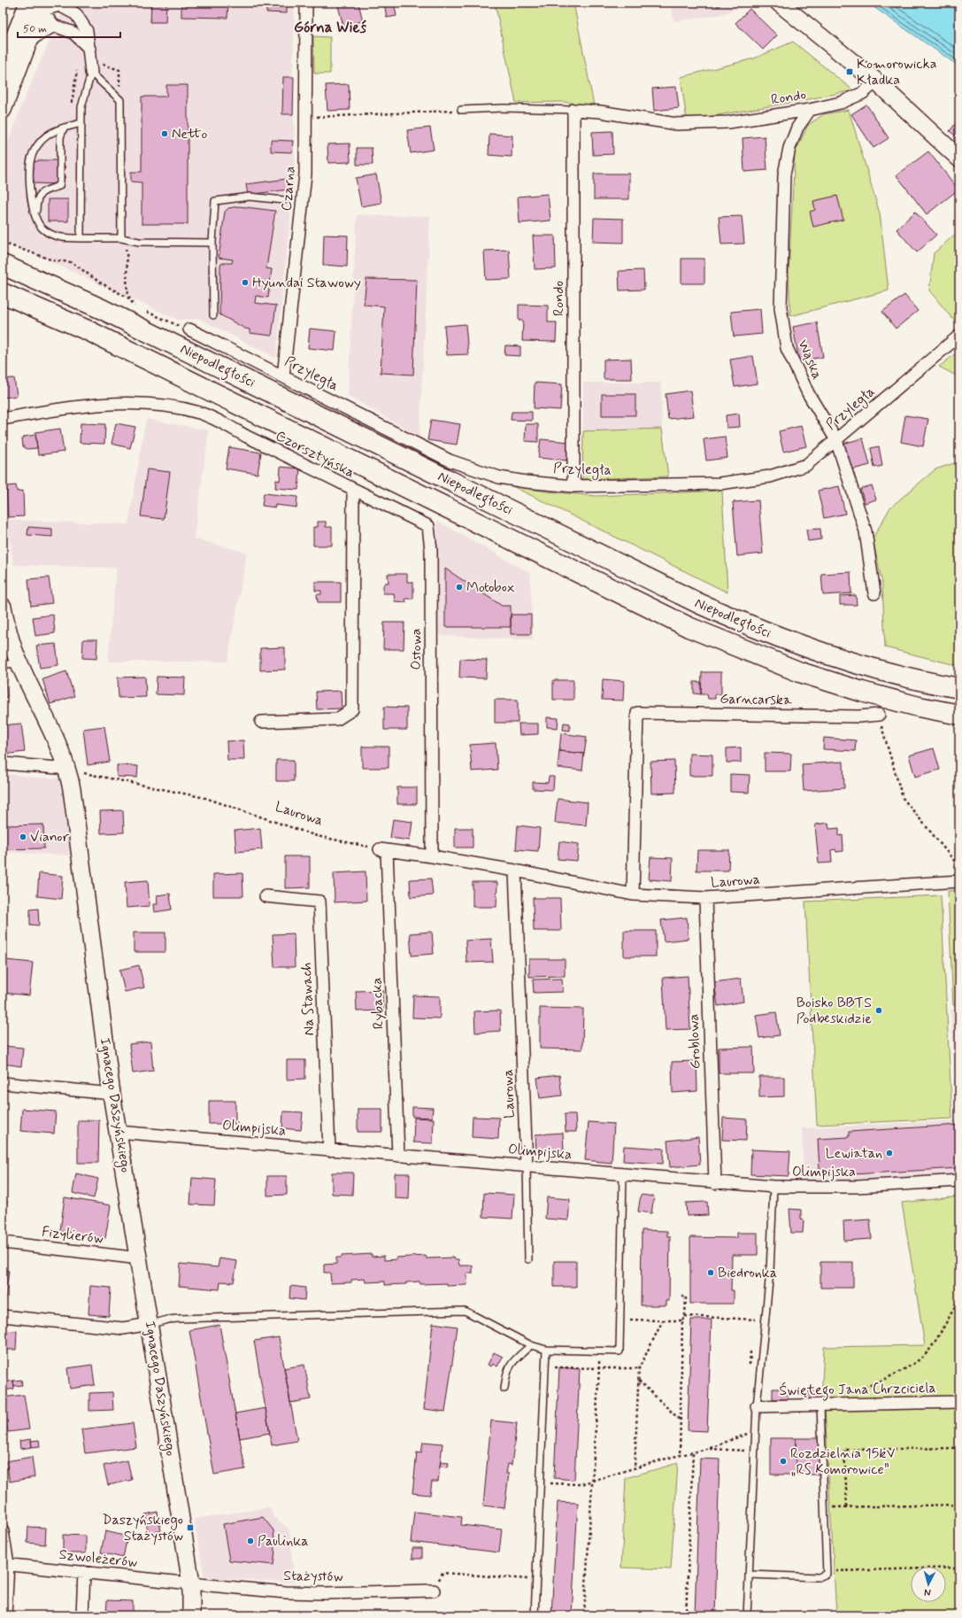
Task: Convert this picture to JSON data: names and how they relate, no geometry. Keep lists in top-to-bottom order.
{
  "streets": {
    "highway": ["Niepodległości"],
    "street": [
      "Rondo",
      "Czarna",
      "Wąska",
      "Przyległa",
      "Czorsztyńska",
      "Ostowa",
      "Garncarska",
      "Laurowa",
      "Na Stawach",
      "Rybacka",
      "Groblowa",
      "Ignacego Daszyńskiego",
      "Olimpijska",
      "Fizylierów",
      "Świętego Jana Chrzciciela",
      "Szwoleżerów",
      "Stażystów"
    ]
  },
  "crossings": [
    ["Rondo", "Wąska"],
    ["Rondo", "Przyległa"],
    ["Czarna", "Przyległa"],
    ["Wąska", "Przyległa"],
    ["Czorsztyńska", "Ostowa"],
    ["Ostowa", "Laurowa"],
    ["Garncarska", "Laurowa"],
    ["Laurowa", "Rybacka"],
    ["Laurowa", "Groblowa"],
    ["Laurowa", "Ignacego Daszyńskiego"],
    ["Laurowa", "Olimpijska"],
    ["Na Stawach", "Olimpijska"],
    ["Rybacka", "Olimpijska"],
    ["Groblowa", "Olimpijska"],
    ["Ignacego Daszyńskiego", "Olimpijska"],
    ["Ignacego Daszyńskiego", "Fizylierów"],
    ["Ignacego Daszyńskiego", "Szwoleżerów"],
    ["Ignacego Daszyńskiego", "Stażystów"],
    ["Szwoleżerów", "Stażystów"]
  ],
  "districts": ["Górna Wieś"],
  "places": {
    "transit": ["Komorowicka Kładka", "Daszyńskiego Stażystów"],
    "other": [
      "Netto",
      "Hyundai Stawowy",
      "Motobox",
      "Vianor",
      "Boisko BBTS Podbeskidzie",
      "Lewiatan",
      "Biedronka",
      "Rozdzielnia 15kV „RS Komorowice”",
      "Paulinka"
    ]
  },
  "scale_bar": "50 m",
  "north": "bottom"
}
